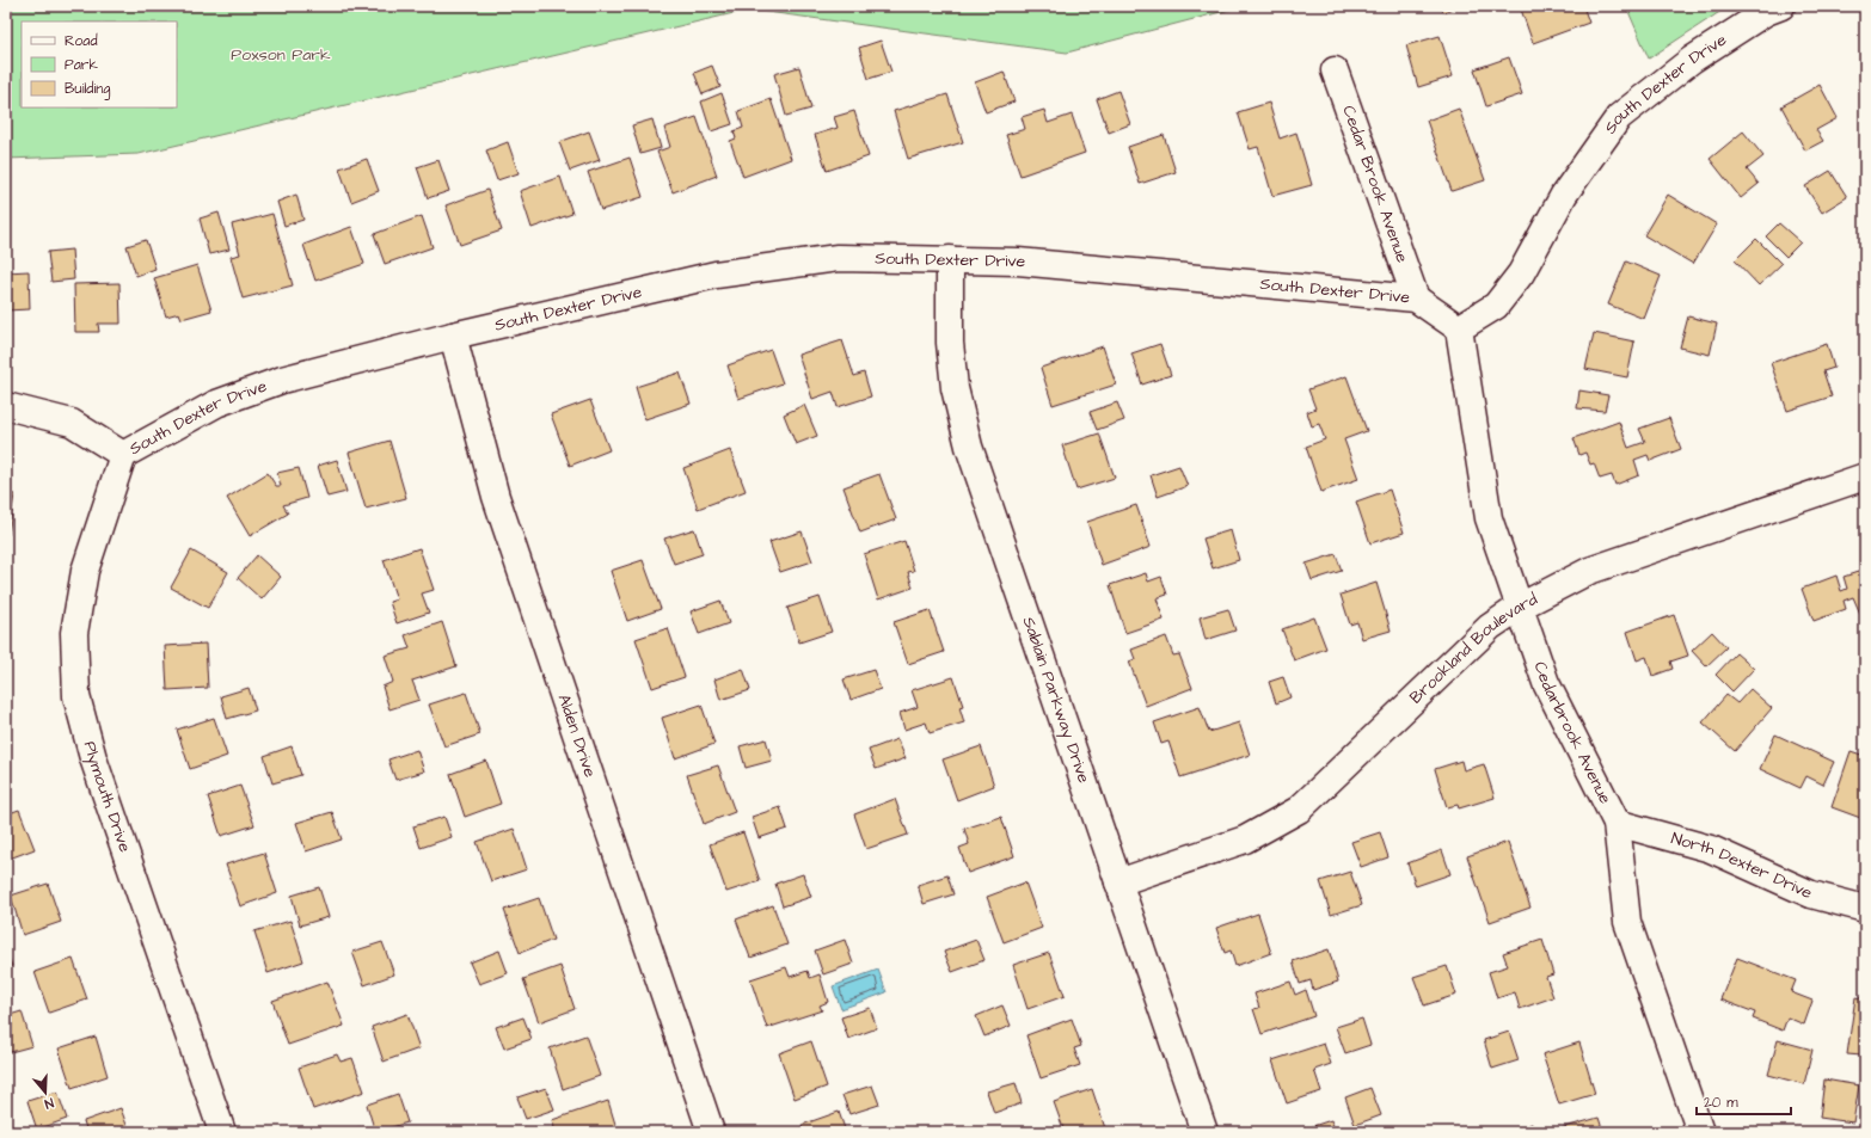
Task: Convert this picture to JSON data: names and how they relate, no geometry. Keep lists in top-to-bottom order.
{
  "streets": {
    "street": [
      "South Dexter Drive",
      "Cedar Brook Avenue",
      "Brookland Boulevard",
      "Sablain Parkway Drive",
      "Cedarbrook Avenue",
      "Alden Drive",
      "Plymouth Drive",
      "North Dexter Drive"
    ]
  },
  "crossings": [
    ["South Dexter Drive", "Cedar Brook Avenue"],
    ["South Dexter Drive", "Sablain Parkway Drive"],
    ["South Dexter Drive", "Cedarbrook Avenue"],
    ["South Dexter Drive", "Alden Drive"],
    ["South Dexter Drive", "Plymouth Drive"],
    ["Brookland Boulevard", "Sablain Parkway Drive"],
    ["Brookland Boulevard", "Cedarbrook Avenue"],
    ["Cedarbrook Avenue", "North Dexter Drive"]
  ],
  "parks": ["Poxson Park"],
  "legend": ["Road", "Park", "Building"],
  "scale_bar": "20 m",
  "north": "bottom"
}
